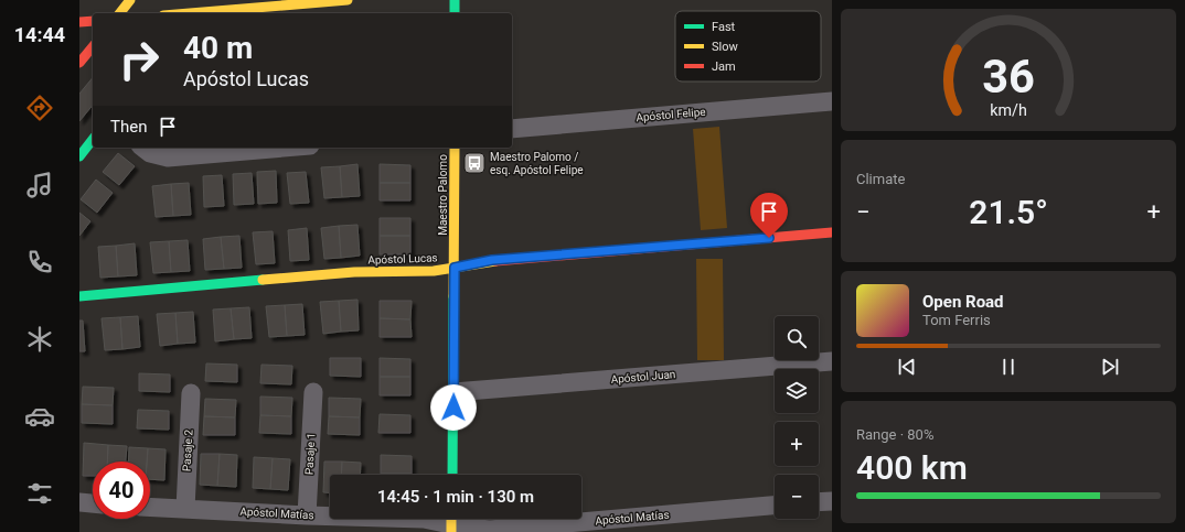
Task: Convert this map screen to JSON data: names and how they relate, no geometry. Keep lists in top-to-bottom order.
{
  "streets": {
    "street": [
      "Apóstol Felipe",
      "Maestro Palomo",
      "Apóstol Lucas",
      "Apóstol Juan",
      "Pasaje 2",
      "Pasaje 1",
      "Apóstol Matías"
    ]
  },
  "crossings": [
    ["Maestro Palomo", "Apóstol Lucas"],
    ["Maestro Palomo", "Apóstol Juan"],
    ["Pasaje 2", "Apóstol Matías"],
    ["Pasaje 1", "Apóstol Matías"]
  ],
  "places": {
    "bus stop": ["Maestro Palomo / esq. Apóstol Felipe"]
  },
  "legend": ["Fast", "Slow", "Jam"],
  "page": {
    "tabs": "14:44",
    "turn": ["40 m", "Apóstol Lucas"],
    "then": "Then",
    "tile": [
      "Climate",
      ["Range · 80%", "400 km"]
    ],
    "heat": ["−", "21.5°", "+"],
    "song": ["Open Road", "Tom Ferris"],
    "map_buttons": ["+", "−"],
    "limit": "40",
    "trip": "14:45 · 1 min · 130 m",
    "gauge": ["36", "km/h"]
  }
}
